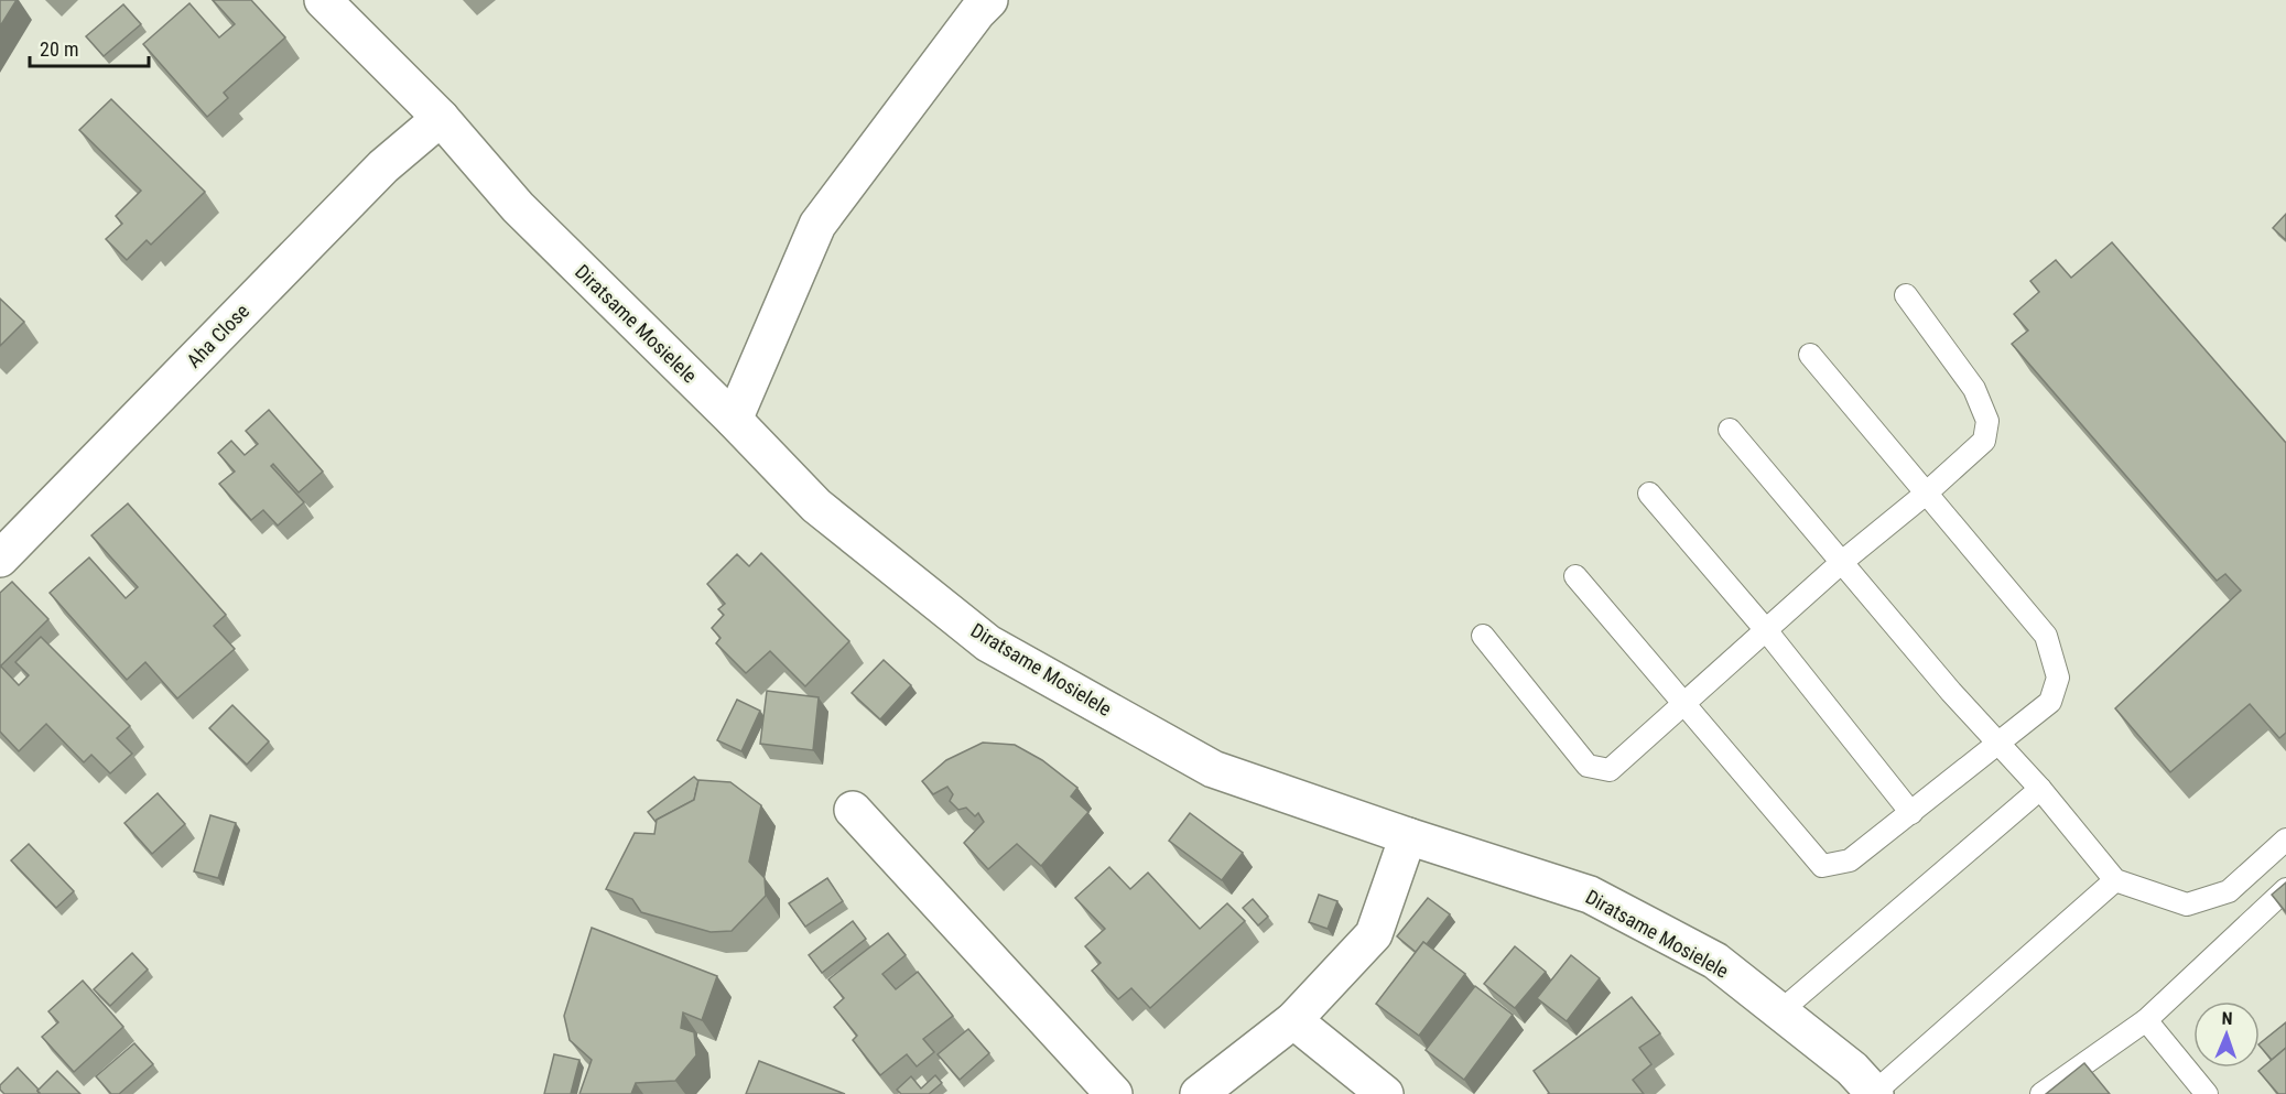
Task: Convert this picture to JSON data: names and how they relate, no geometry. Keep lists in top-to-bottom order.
{
  "streets": {
    "street": ["Diratsame Mosielele", "Aha Close"]
  },
  "crossings": [
    ["Diratsame Mosielele", "Aha Close"]
  ],
  "scale_bar": "20 m",
  "north": "top"
}
